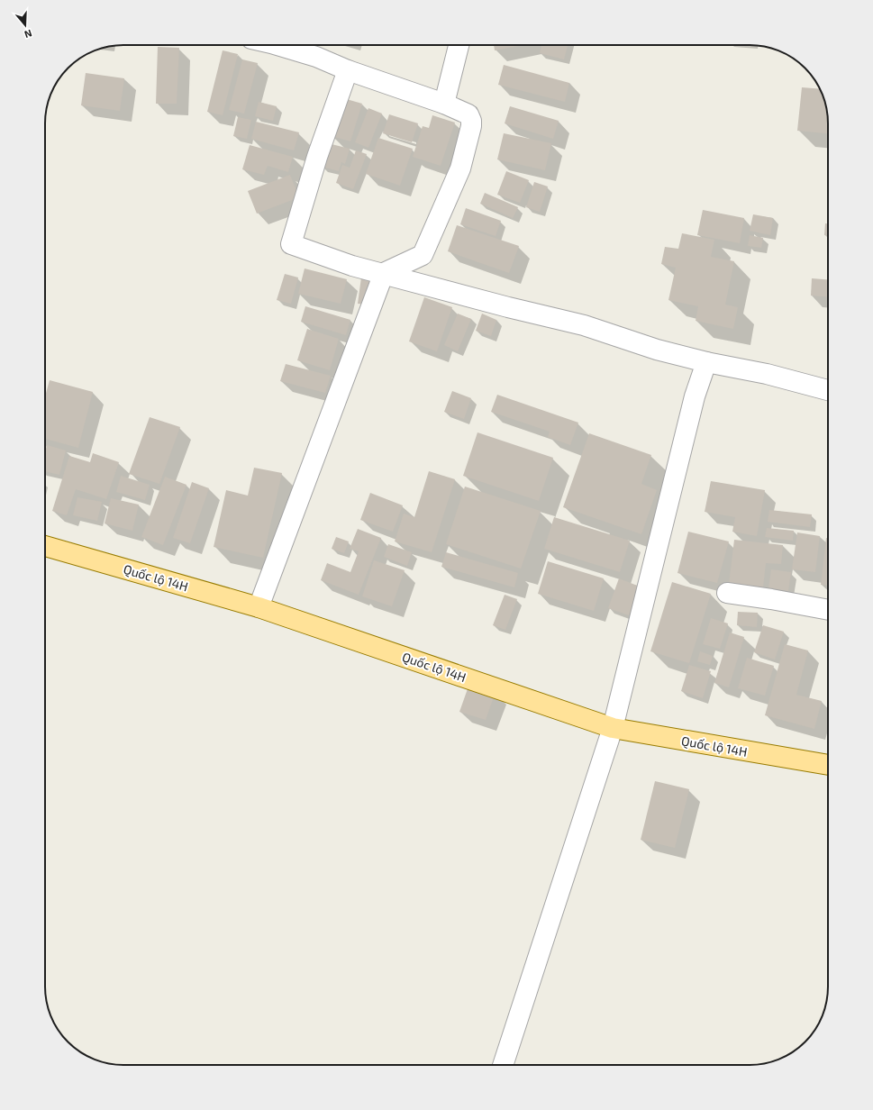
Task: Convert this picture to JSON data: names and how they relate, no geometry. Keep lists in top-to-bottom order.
{
  "streets": {
    "main road": ["Quốc lộ 14H"]
  },
  "north": "bottom"
}
